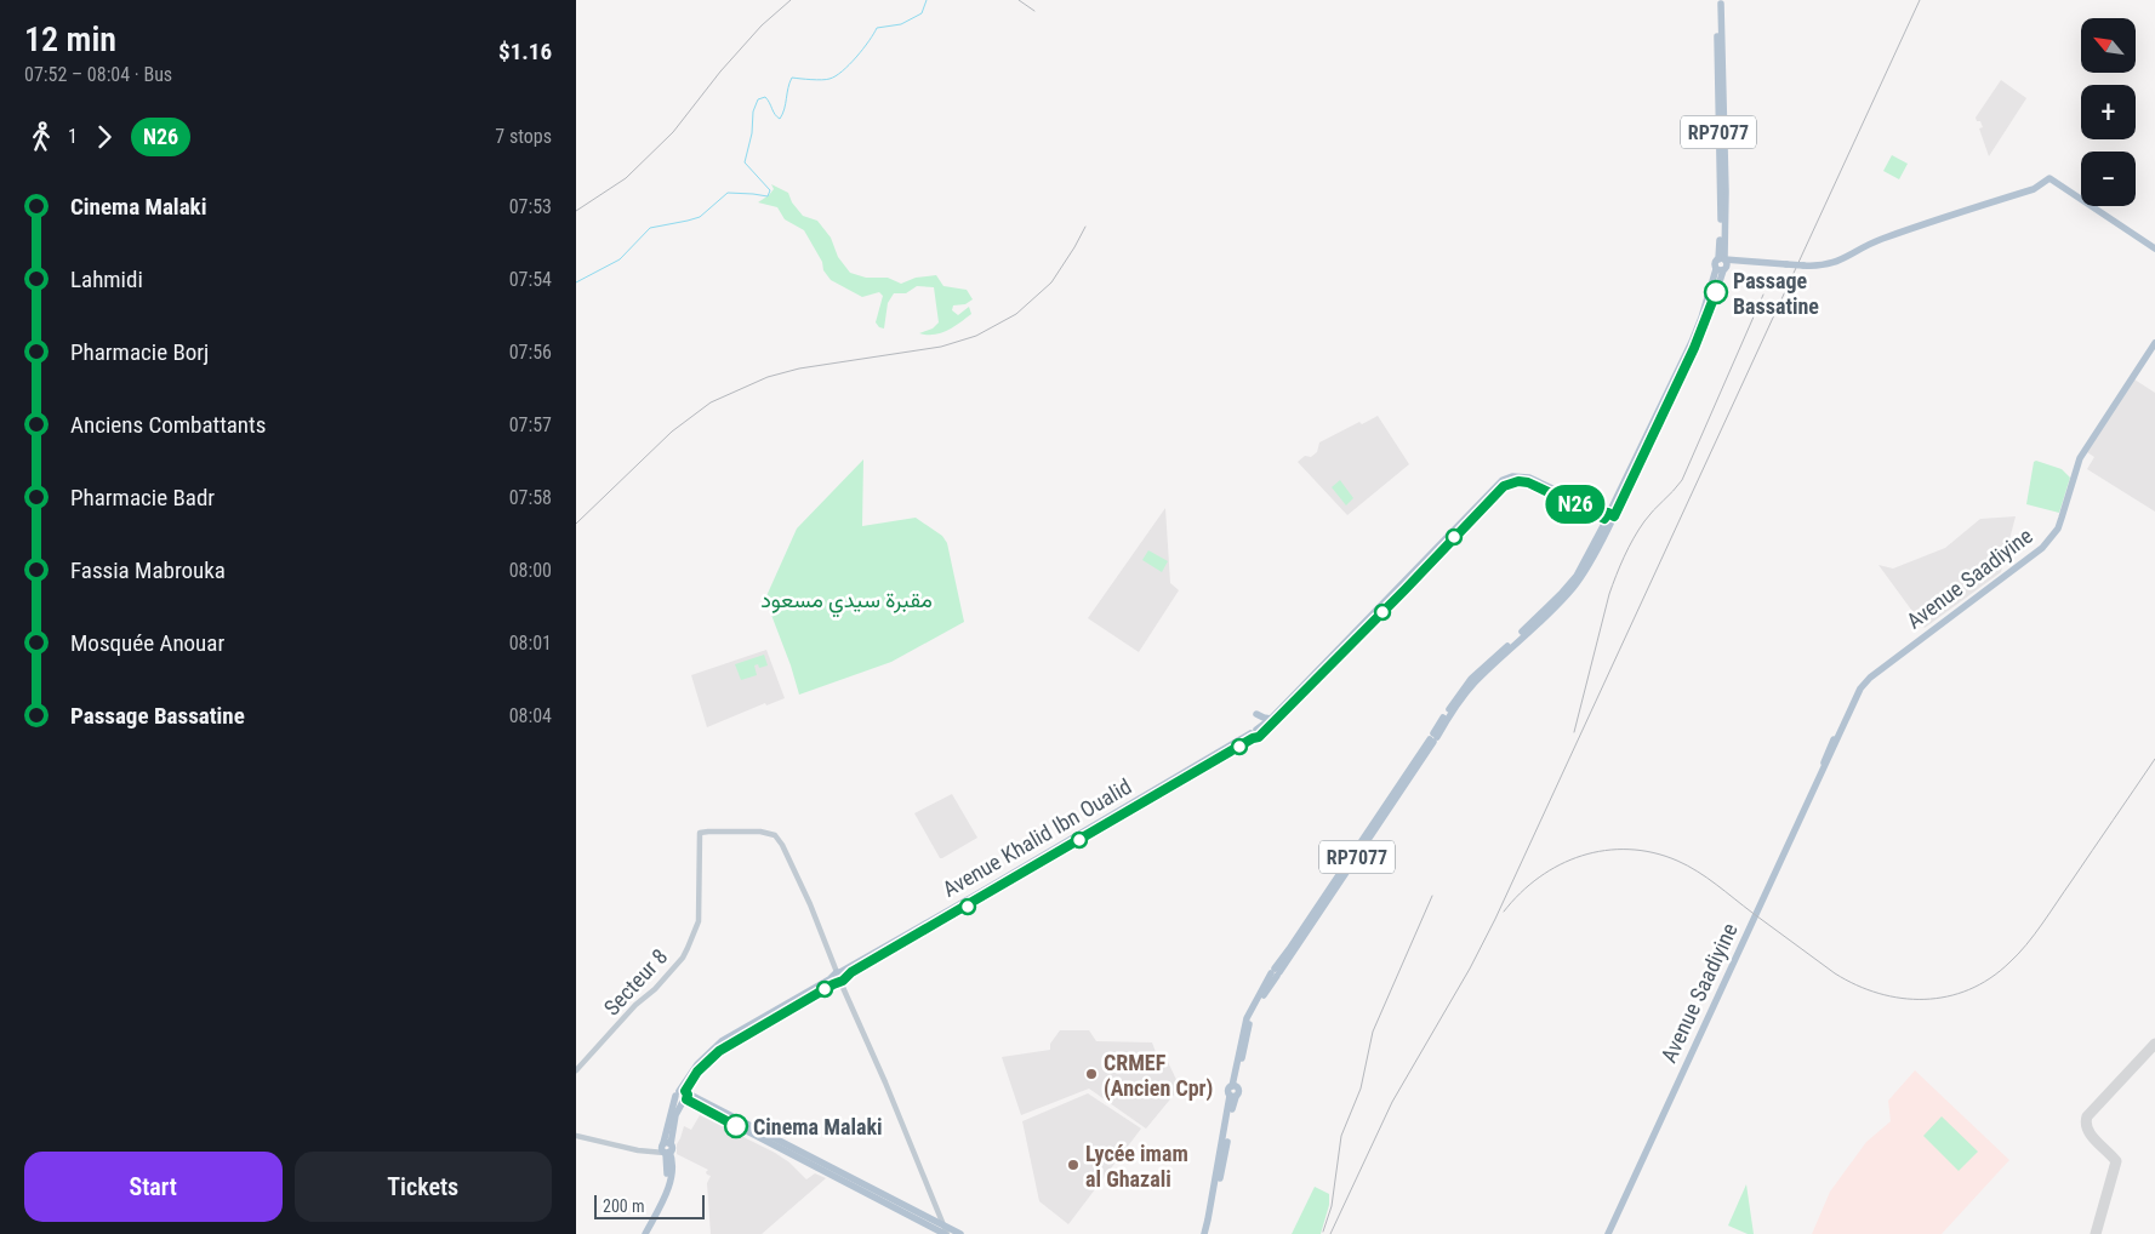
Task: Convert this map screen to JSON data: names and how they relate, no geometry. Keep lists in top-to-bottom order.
{
  "streets": {
    "main road": ["RP7077", "Avenue Saadiyine", "Avenue Khalid Ibn Oualid"],
    "street": ["Secteur 8"]
  },
  "crossings": [
    ["RP7077", "Avenue Khalid Ibn Oualid"],
    ["Avenue Khalid Ibn Oualid", "Secteur 8"]
  ],
  "parks": ["مقبرة سيدي مسعود"],
  "places": [
    "Passage Bassatine",
    "CRMEF (Ancien Cpr)",
    "Cinema Malaki",
    "Lycée imam al Ghazali"
  ],
  "lines": ["bus line N26"],
  "scale_bar": "200 m",
  "north": "top left",
  "page": {
    "heading": ["12 min", "07:52 – 08:04 · Bus", "$1.16"],
    "on_map": "N26",
    "map_buttons": ["+", "−"],
    "legs": ["1", "N26", "7 stops"],
    "list": [
      {
        "name": "Cinema Malaki",
        "value": "07:53"
      },
      {
        "name": "Lahmidi",
        "value": "07:54"
      },
      {
        "name": "Pharmacie Borj",
        "value": "07:56"
      },
      {
        "name": "Anciens Combattants",
        "value": "07:57"
      },
      {
        "name": "Pharmacie Badr",
        "value": "07:58"
      },
      {
        "name": "Fassia Mabrouka",
        "value": "08:00"
      },
      {
        "name": "Mosquée Anouar",
        "value": "08:01"
      },
      {
        "name": "Passage Bassatine",
        "value": "08:04"
      }
    ],
    "buttons": ["Start", "Tickets"],
    "scale": "200 m"
  }
}
